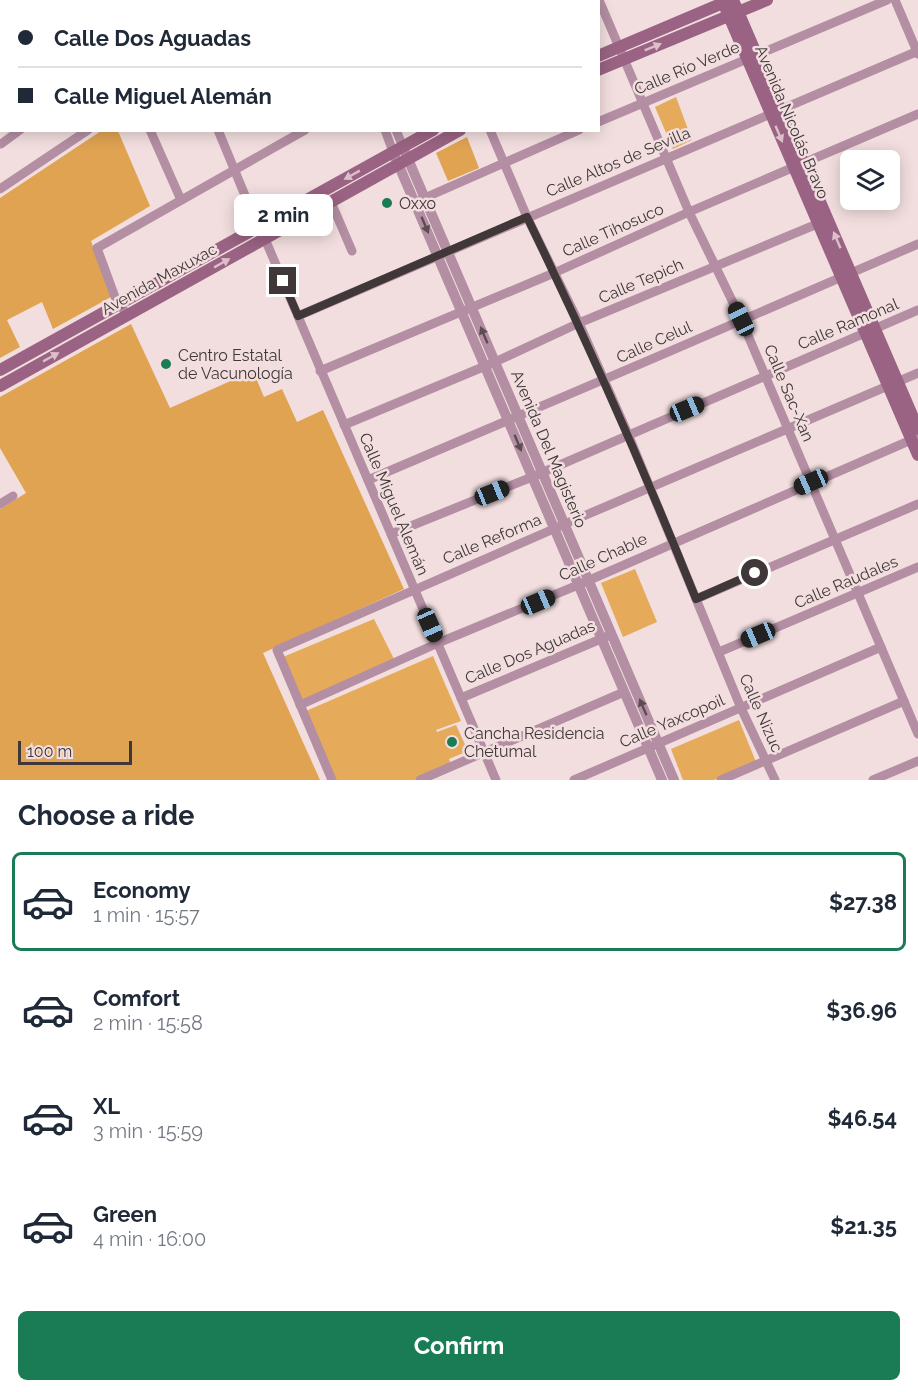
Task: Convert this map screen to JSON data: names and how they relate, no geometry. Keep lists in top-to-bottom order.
{
  "streets": {
    "main road": ["Avenida Nicolás Bravo", "Avenida Maxuxac"],
    "street": [
      "Calle Río Verde",
      "Calle Altos de Sevilla",
      "Calle Tihosuco",
      "Calle Tepich",
      "Calle Ramonal",
      "Calle Celul",
      "Calle Sac-Xan",
      "Avenida Del Magisterio",
      "Calle Miguel Alemán",
      "Calle Reforma",
      "Calle Chable",
      "Calle Raudales",
      "Calle Dos Aguadas",
      "Calle Nizuc",
      "Calle Yaxcopoil"
    ]
  },
  "crossings": [
    ["Calle Río Verde", "Avenida Nicolás Bravo"],
    ["Calle Río Verde", "Calle Sac-Xan"],
    ["Avenida Nicolás Bravo", "Calle Altos de Sevilla"],
    ["Avenida Nicolás Bravo", "Calle Tihosuco"],
    ["Avenida Nicolás Bravo", "Calle Tepich"],
    ["Avenida Nicolás Bravo", "Calle Ramonal"],
    ["Avenida Nicolás Bravo", "Calle Celul"],
    ["Avenida Nicolás Bravo", "Calle Reforma"],
    ["Avenida Nicolás Bravo", "Calle Chable"],
    ["Calle Altos de Sevilla", "Calle Sac-Xan"],
    ["Calle Altos de Sevilla", "Avenida Del Magisterio"],
    ["Calle Altos de Sevilla", "Calle Miguel Alemán"],
    ["Calle Altos de Sevilla", "Calle Nizuc"],
    ["Calle Tihosuco", "Calle Sac-Xan"],
    ["Calle Tihosuco", "Avenida Del Magisterio"],
    ["Calle Tihosuco", "Calle Miguel Alemán"],
    ["Calle Tihosuco", "Calle Nizuc"],
    ["Avenida Maxuxac", "Avenida Del Magisterio"],
    ["Avenida Maxuxac", "Calle Miguel Alemán"],
    ["Calle Tepich", "Calle Sac-Xan"],
    ["Calle Tepich", "Avenida Del Magisterio"],
    ["Calle Tepich", "Calle Miguel Alemán"],
    ["Calle Tepich", "Calle Nizuc"],
    ["Calle Ramonal", "Calle Sac-Xan"],
    ["Calle Ramonal", "Avenida Del Magisterio"],
    ["Calle Ramonal", "Calle Miguel Alemán"],
    ["Calle Ramonal", "Calle Nizuc"],
    ["Calle Celul", "Calle Sac-Xan"],
    ["Calle Celul", "Avenida Del Magisterio"],
    ["Calle Celul", "Calle Miguel Alemán"],
    ["Calle Celul", "Calle Nizuc"],
    ["Calle Sac-Xan", "Calle Reforma"],
    ["Calle Sac-Xan", "Calle Chable"],
    ["Calle Sac-Xan", "Calle Raudales"],
    ["Calle Sac-Xan", "Calle Yaxcopoil"],
    ["Avenida Del Magisterio", "Calle Reforma"],
    ["Avenida Del Magisterio", "Calle Chable"],
    ["Avenida Del Magisterio", "Calle Dos Aguadas"],
    ["Avenida Del Magisterio", "Calle Yaxcopoil"],
    ["Calle Miguel Alemán", "Calle Reforma"],
    ["Calle Miguel Alemán", "Calle Chable"],
    ["Calle Miguel Alemán", "Calle Dos Aguadas"],
    ["Calle Reforma", "Calle Chable"],
    ["Calle Reforma", "Calle Nizuc"],
    ["Calle Chable", "Calle Nizuc"],
    ["Calle Raudales", "Calle Nizuc"],
    ["Calle Nizuc", "Calle Yaxcopoil"]
  ],
  "places": ["Oxxo", "Centro Estatal de Vacunología", "Cancha Residencia Chetumal"],
  "scale_bar": "100 m",
  "page": {
    "banner": ["Calle Dos Aguadas", "Calle Miguel Alemán"],
    "bubble": "2 min",
    "scale": "100 m",
    "heading": "Choose a ride",
    "list": [
      {
        "name": "Economy",
        "note": "1 min · 15:57",
        "value": "$27.38"
      },
      {
        "name": "Comfort",
        "note": "2 min · 15:58",
        "value": "$36.96"
      },
      {
        "name": "XL",
        "note": "3 min · 15:59",
        "value": "$46.54"
      },
      {
        "name": "Green",
        "note": "4 min · 16:00",
        "value": "$21.35"
      }
    ],
    "buttons": "Confirm"
  }
}
